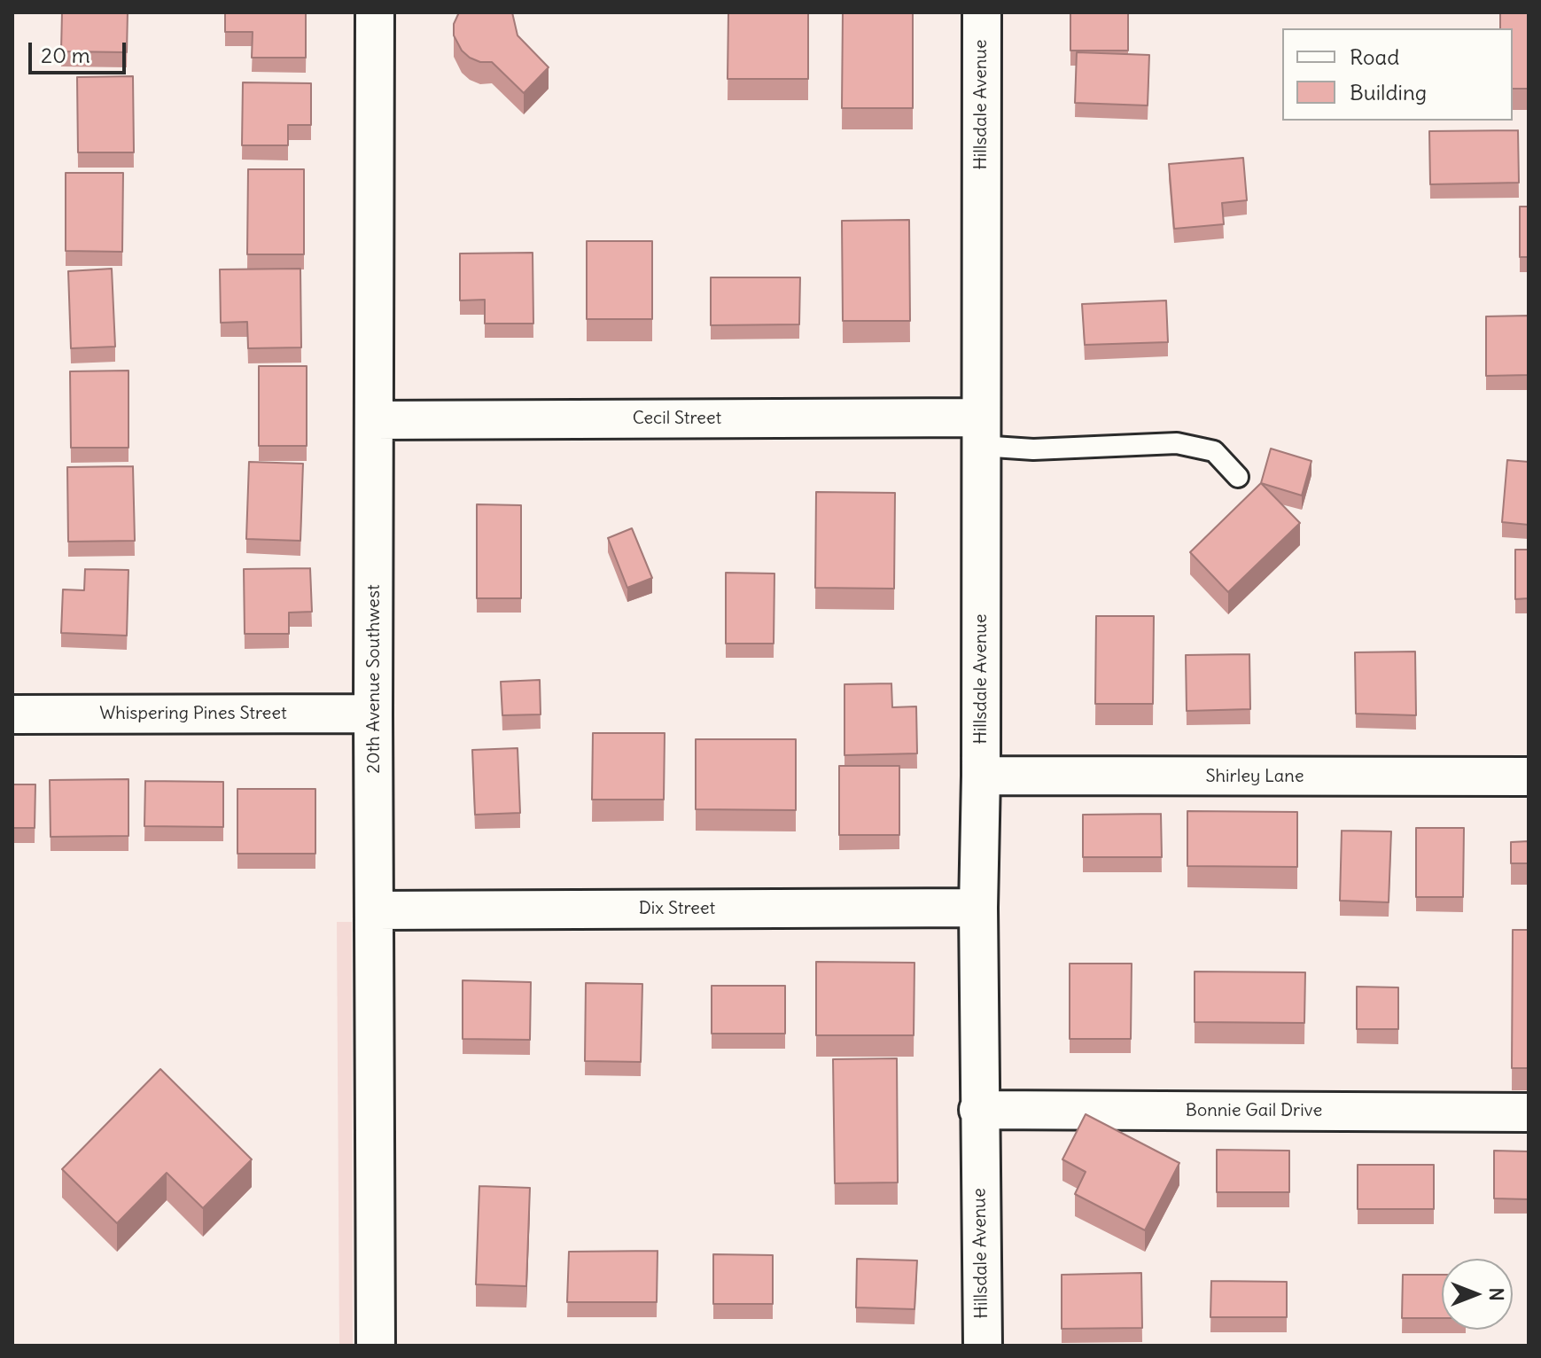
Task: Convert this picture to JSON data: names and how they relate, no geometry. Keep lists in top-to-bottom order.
{
  "streets": {
    "street": [
      "Hillsdale Avenue",
      "Cecil Street",
      "20th Avenue Southwest",
      "Whispering Pines Street",
      "Shirley Lane",
      "Dix Street",
      "Bonnie Gail Drive"
    ]
  },
  "crossings": [
    ["Hillsdale Avenue", "Cecil Street"],
    ["Hillsdale Avenue", "Shirley Lane"],
    ["Hillsdale Avenue", "Dix Street"],
    ["Hillsdale Avenue", "Bonnie Gail Drive"],
    ["Cecil Street", "20th Avenue Southwest"],
    ["20th Avenue Southwest", "Whispering Pines Street"],
    ["20th Avenue Southwest", "Dix Street"]
  ],
  "legend": ["Road", "Building"],
  "scale_bar": "20 m",
  "north": "right"
}
